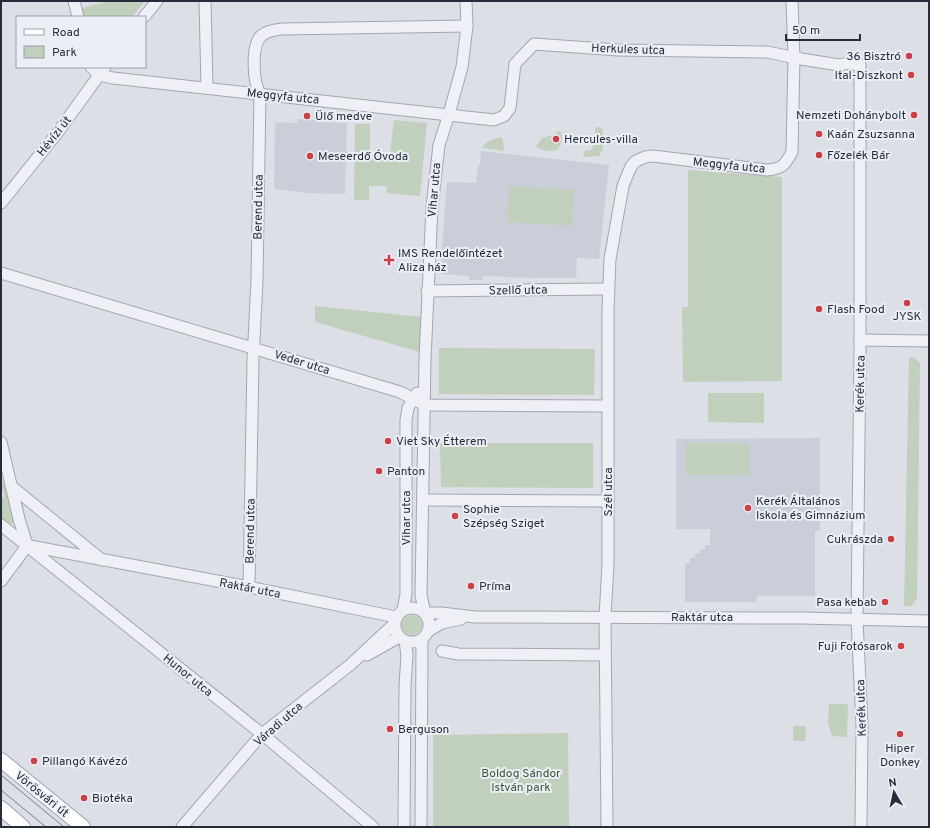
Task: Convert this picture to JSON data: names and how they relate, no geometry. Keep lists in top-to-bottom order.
{
  "streets": {
    "main road": ["Vörösvári út"],
    "street": [
      "Herkules utca",
      "Meggyfa utca",
      "Hévízi út",
      "Vihar utca",
      "Berend utca",
      "Szellő utca",
      "Veder utca",
      "Kerék utca",
      "Szél utca",
      "Raktár utca",
      "Hunor utca",
      "Váradi utca"
    ]
  },
  "crossings": [
    ["Herkules utca", "Meggyfa utca"],
    ["Herkules utca", "Kerék utca"],
    ["Meggyfa utca", "Hévízi út"],
    ["Meggyfa utca", "Vihar utca"],
    ["Meggyfa utca", "Berend utca"],
    ["Meggyfa utca", "Kerék utca"],
    ["Meggyfa utca", "Szél utca"],
    ["Vihar utca", "Berend utca"],
    ["Vihar utca", "Szellő utca"],
    ["Vihar utca", "Veder utca"],
    ["Vihar utca", "Raktár utca"],
    ["Vihar utca", "Váradi utca"],
    ["Berend utca", "Veder utca"],
    ["Berend utca", "Raktár utca"],
    ["Szellő utca", "Szél utca"],
    ["Kerék utca", "Raktár utca"],
    ["Szél utca", "Raktár utca"],
    ["Raktár utca", "Hunor utca"],
    ["Raktár utca", "Váradi utca"],
    ["Hunor utca", "Váradi utca"]
  ],
  "parks": ["Boldog Sándor István park"],
  "places": {
    "other": [
      "36 Bisztró",
      "Ital-Diszkont",
      "Nemzeti Dohánybolt",
      "Ülő medve",
      "Kaán Zsuzsanna",
      "Hercules-villa",
      "Főzelék Bár",
      "Meseerdő Óvoda",
      "JYSK",
      "Flash Food",
      "Viet Sky Étterem",
      "Panton",
      "Kerék Általános Iskola és Gimnázium",
      "Sophie Szépség Sziget",
      "Cukrászda",
      "Príma",
      "Pasa kebab",
      "Fuji Fotósarok",
      "Berguson",
      "Hiper Donkey",
      "Pillangó Kávézó",
      "Biotéka"
    ],
    "health": ["IMS Rendelőintézet Aliza ház"]
  },
  "legend": ["Road", "Park"],
  "scale_bar": "50 m",
  "north": "top"
}
